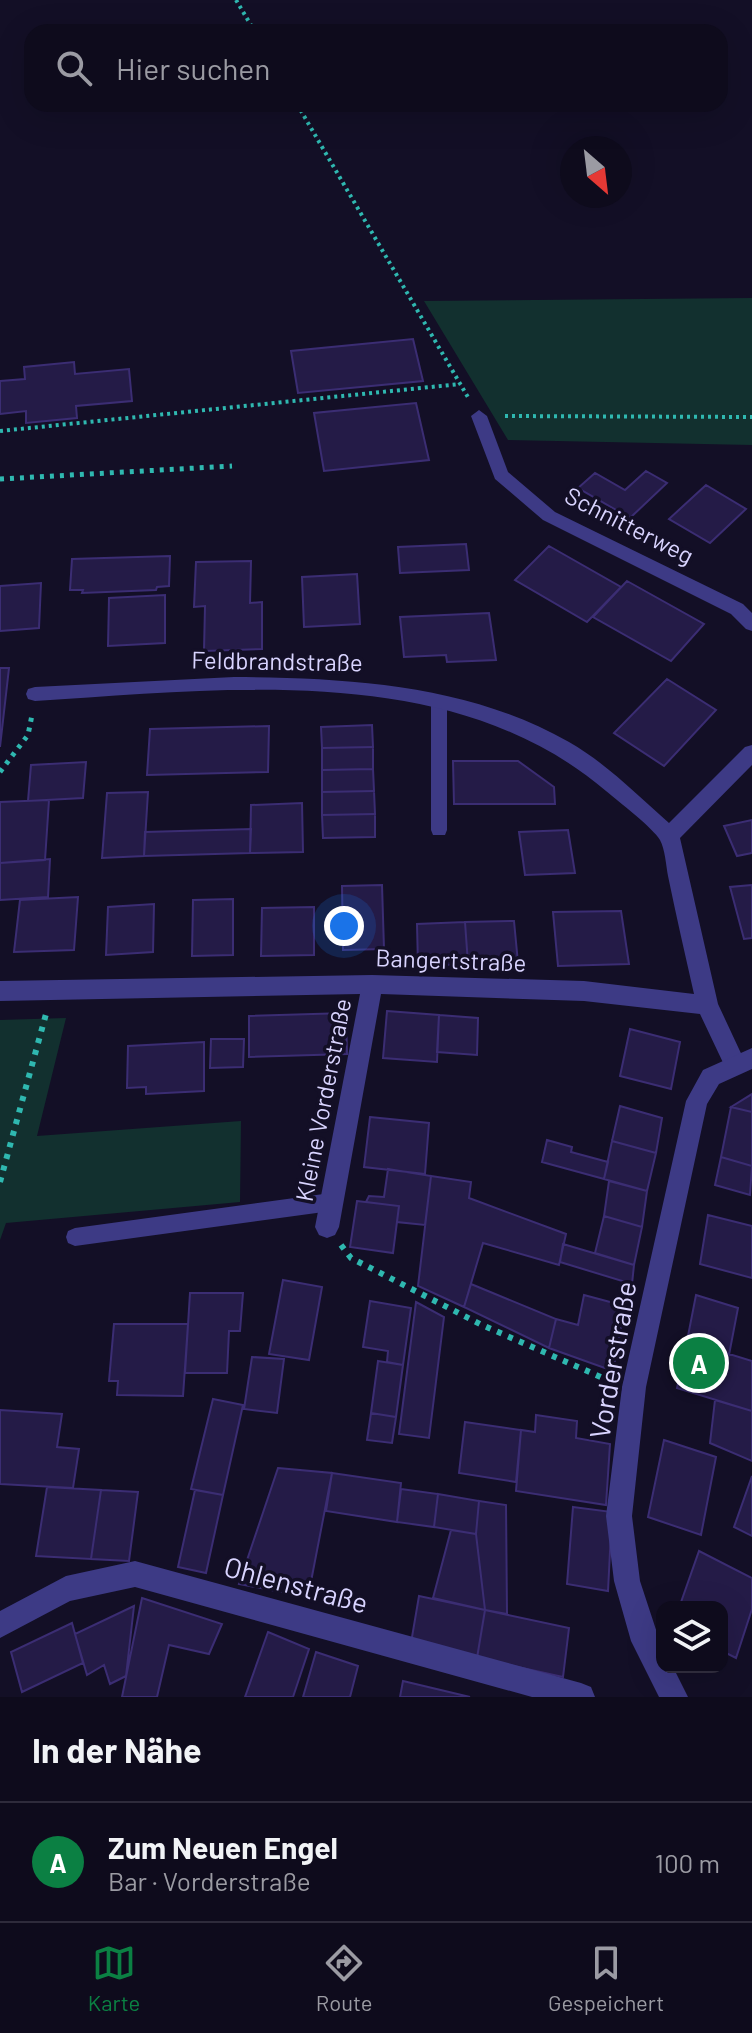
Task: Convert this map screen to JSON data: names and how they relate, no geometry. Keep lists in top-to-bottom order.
{
  "streets": {
    "street": [
      "Schnitterweg",
      "Feldbrandstraße",
      "Bangertstraße",
      "Kleine Vorderstraße",
      "Vorderstraße",
      "Ohlenstraße"
    ]
  },
  "crossings": [
    ["Bangertstraße", "Kleine Vorderstraße"]
  ],
  "north": "bottom right",
  "page": {
    "search": "Hier suchen",
    "pins": "A",
    "heading": "In der Nähe",
    "list": [
      {
        "mark": "A",
        "name": "Zum Neuen Engel",
        "note": "Bar · Vorderstraße",
        "value": "100 m"
      }
    ],
    "nav": ["Karte", "Route", "Gespeichert"]
  }
}
